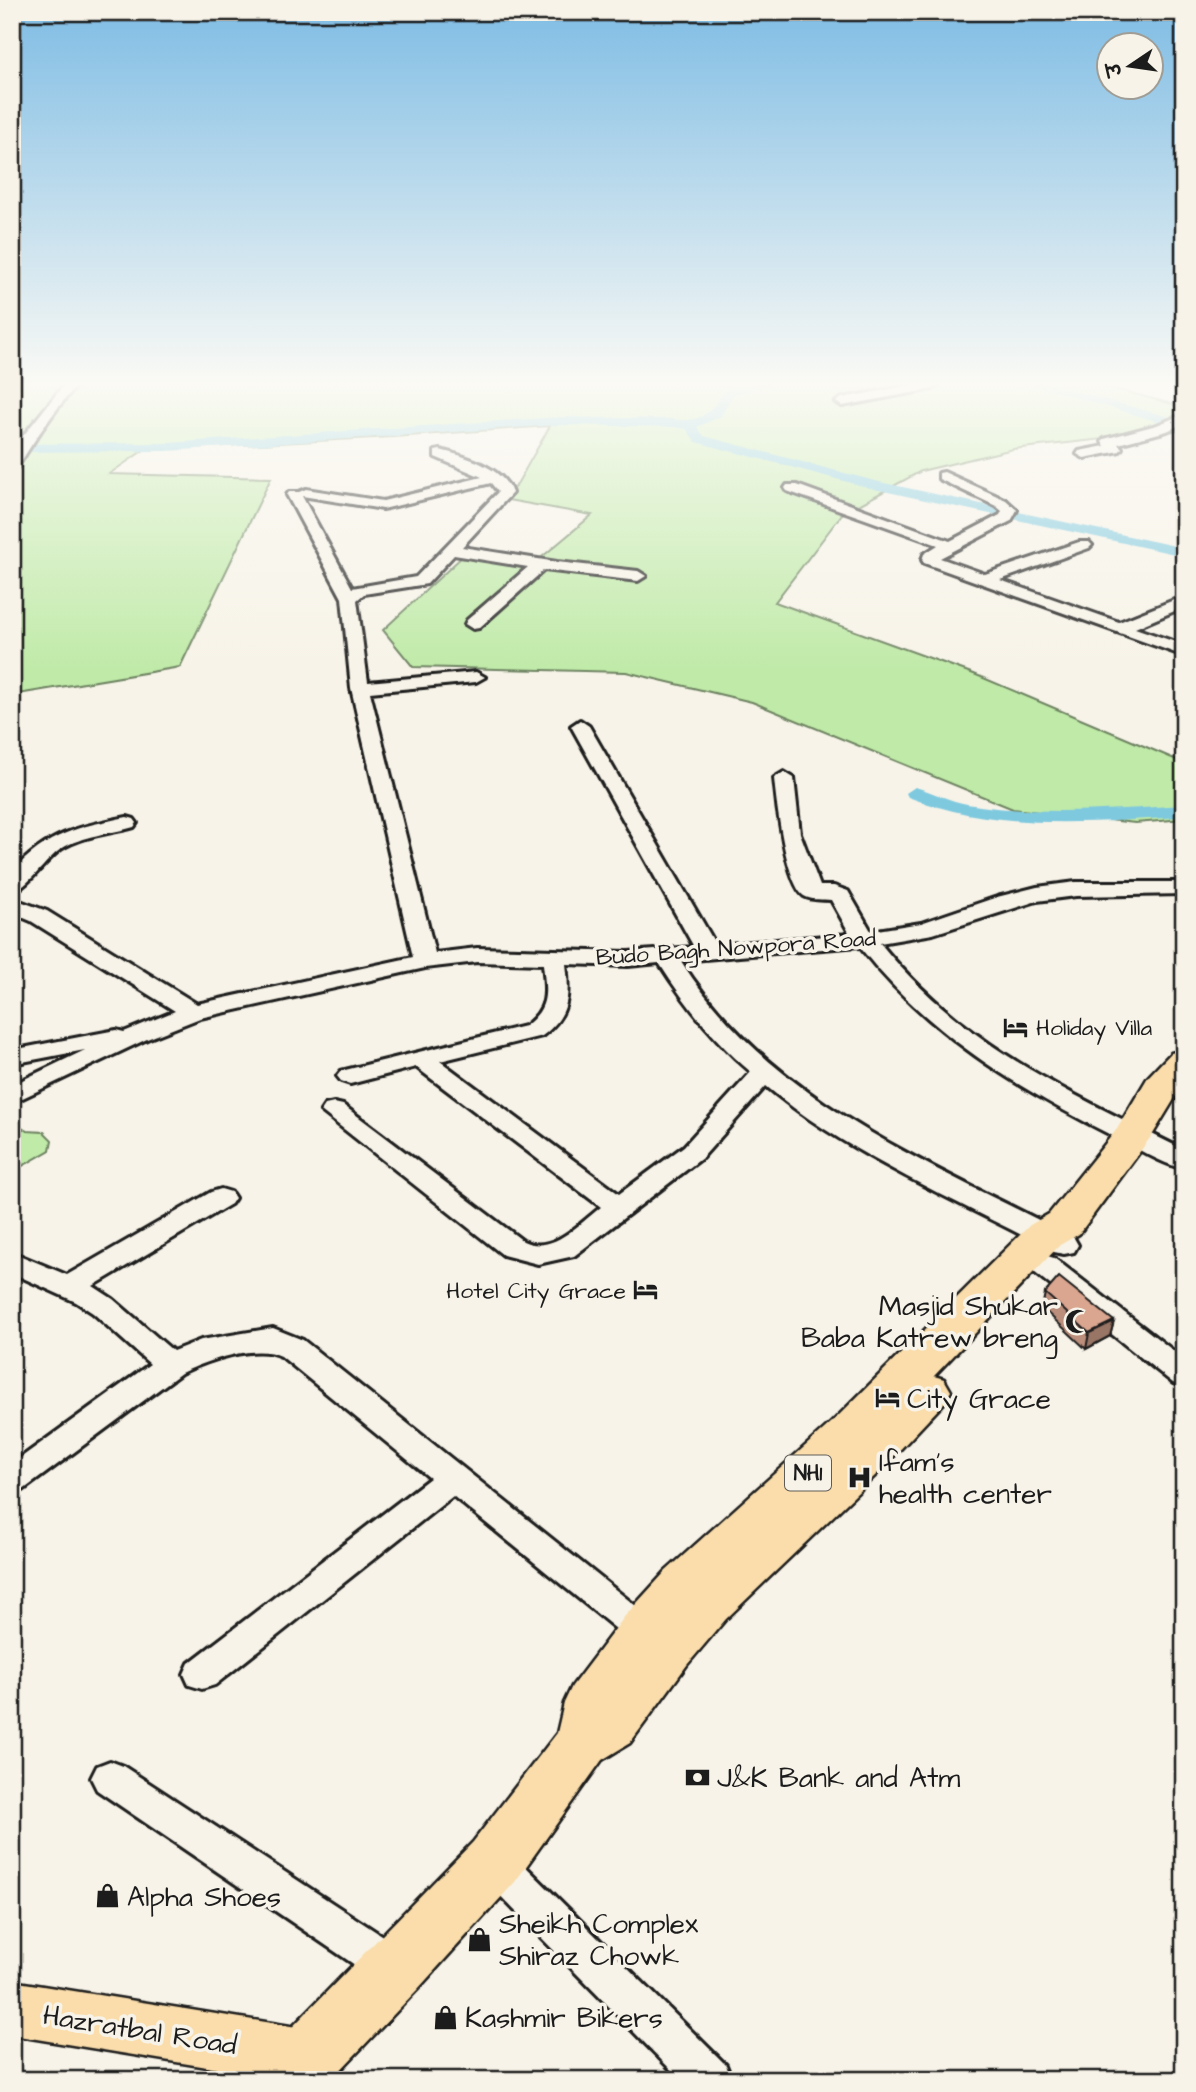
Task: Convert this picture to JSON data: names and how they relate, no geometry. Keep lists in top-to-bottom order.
{
  "streets": {
    "highway": ["NH1"],
    "main road": ["Hazratbal Road"],
    "street": ["Budo Bagh Nowpora Road"]
  },
  "crossings": [
    ["NH1", "Hazratbal Road"]
  ],
  "places": {
    "hotel": ["Holiday Villa", "Hotel City Grace", "City Grace"],
    "mosque": ["Masjid Shukar Baba Katrew breng"],
    "hospital": ["Ifam's health center"],
    "bank": ["J&K Bank and Atm"],
    "shop": ["Alpha Shoes", "Sheikh Complex Shiraz Chowk", "Kashmir Bikers"]
  },
  "north": "left"
}
